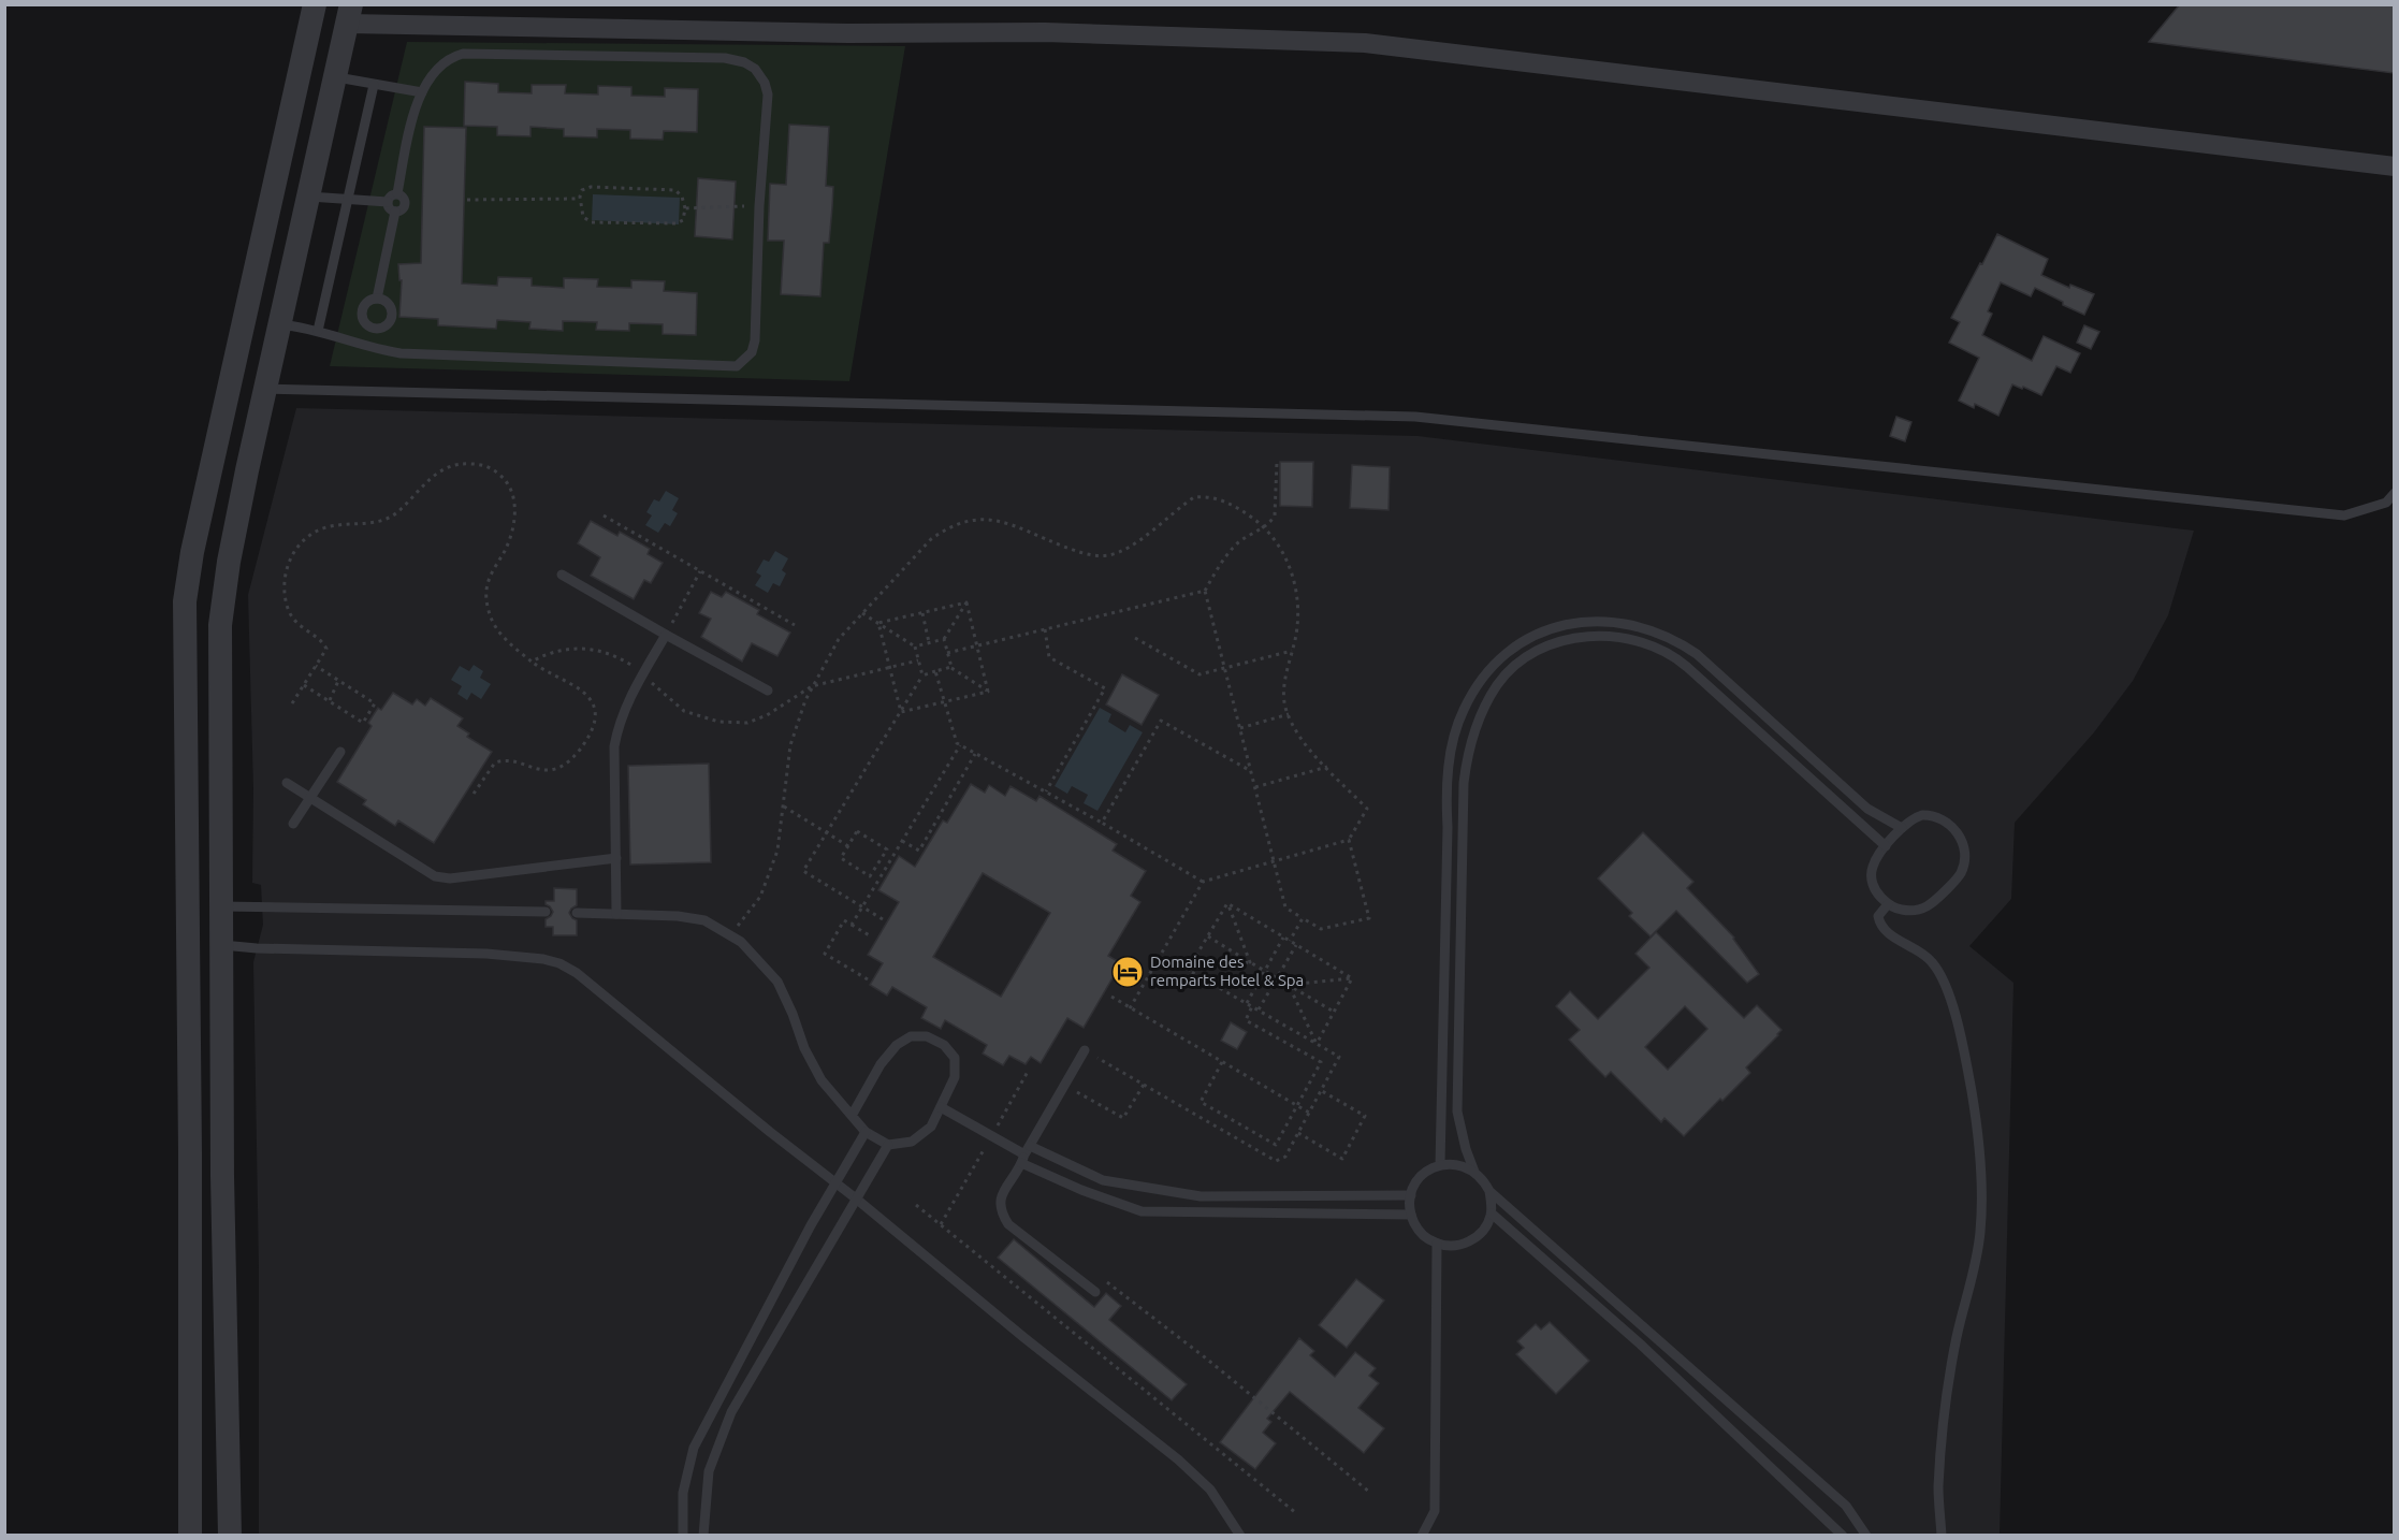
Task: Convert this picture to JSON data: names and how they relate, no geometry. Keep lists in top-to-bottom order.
{
  "places": {
    "hotel": ["Domaine des remparts Hotel & Spa"]
  }
}
